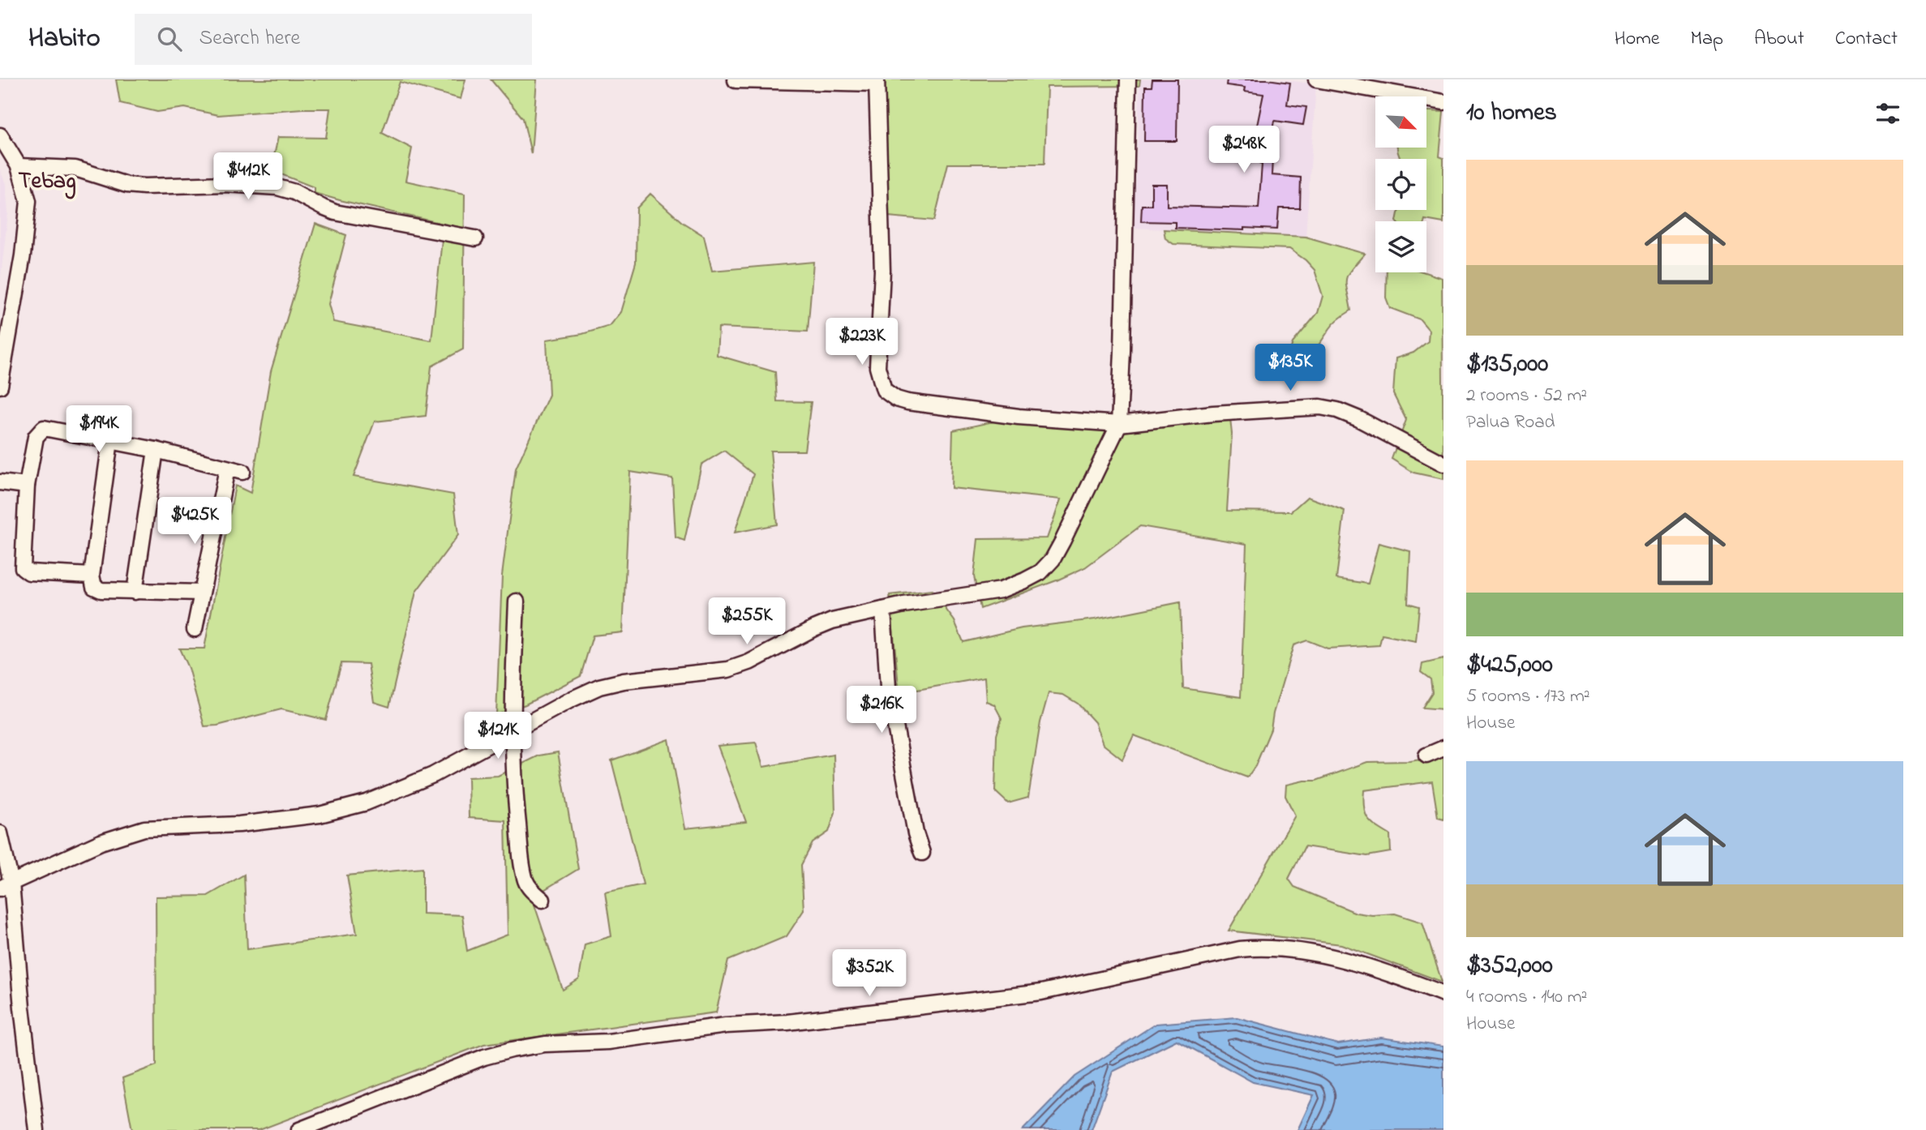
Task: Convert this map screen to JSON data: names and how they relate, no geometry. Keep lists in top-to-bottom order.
{
  "districts": ["Tebag"],
  "north": "bottom right",
  "page": {
    "header": "Habito",
    "search": "Search here",
    "nav": [
      "Home",
      "Map",
      "About",
      "Contact"
    ],
    "heading": "10 homes",
    "price": [
      "$248K",
      "$412K",
      "$223K",
      "$135K",
      "$194K",
      "$425K",
      "$255K",
      "$216K",
      "$121K",
      "$352K"
    ],
    "list": [
      {
        "name": "$135,000",
        "note": "2 rooms · 52 m² · Palua Road"
      },
      {
        "name": "$425,000",
        "note": "5 rooms · 173 m² · House"
      },
      {
        "name": "$352,000",
        "note": "4 rooms · 140 m² · House"
      }
    ]
  }
}
